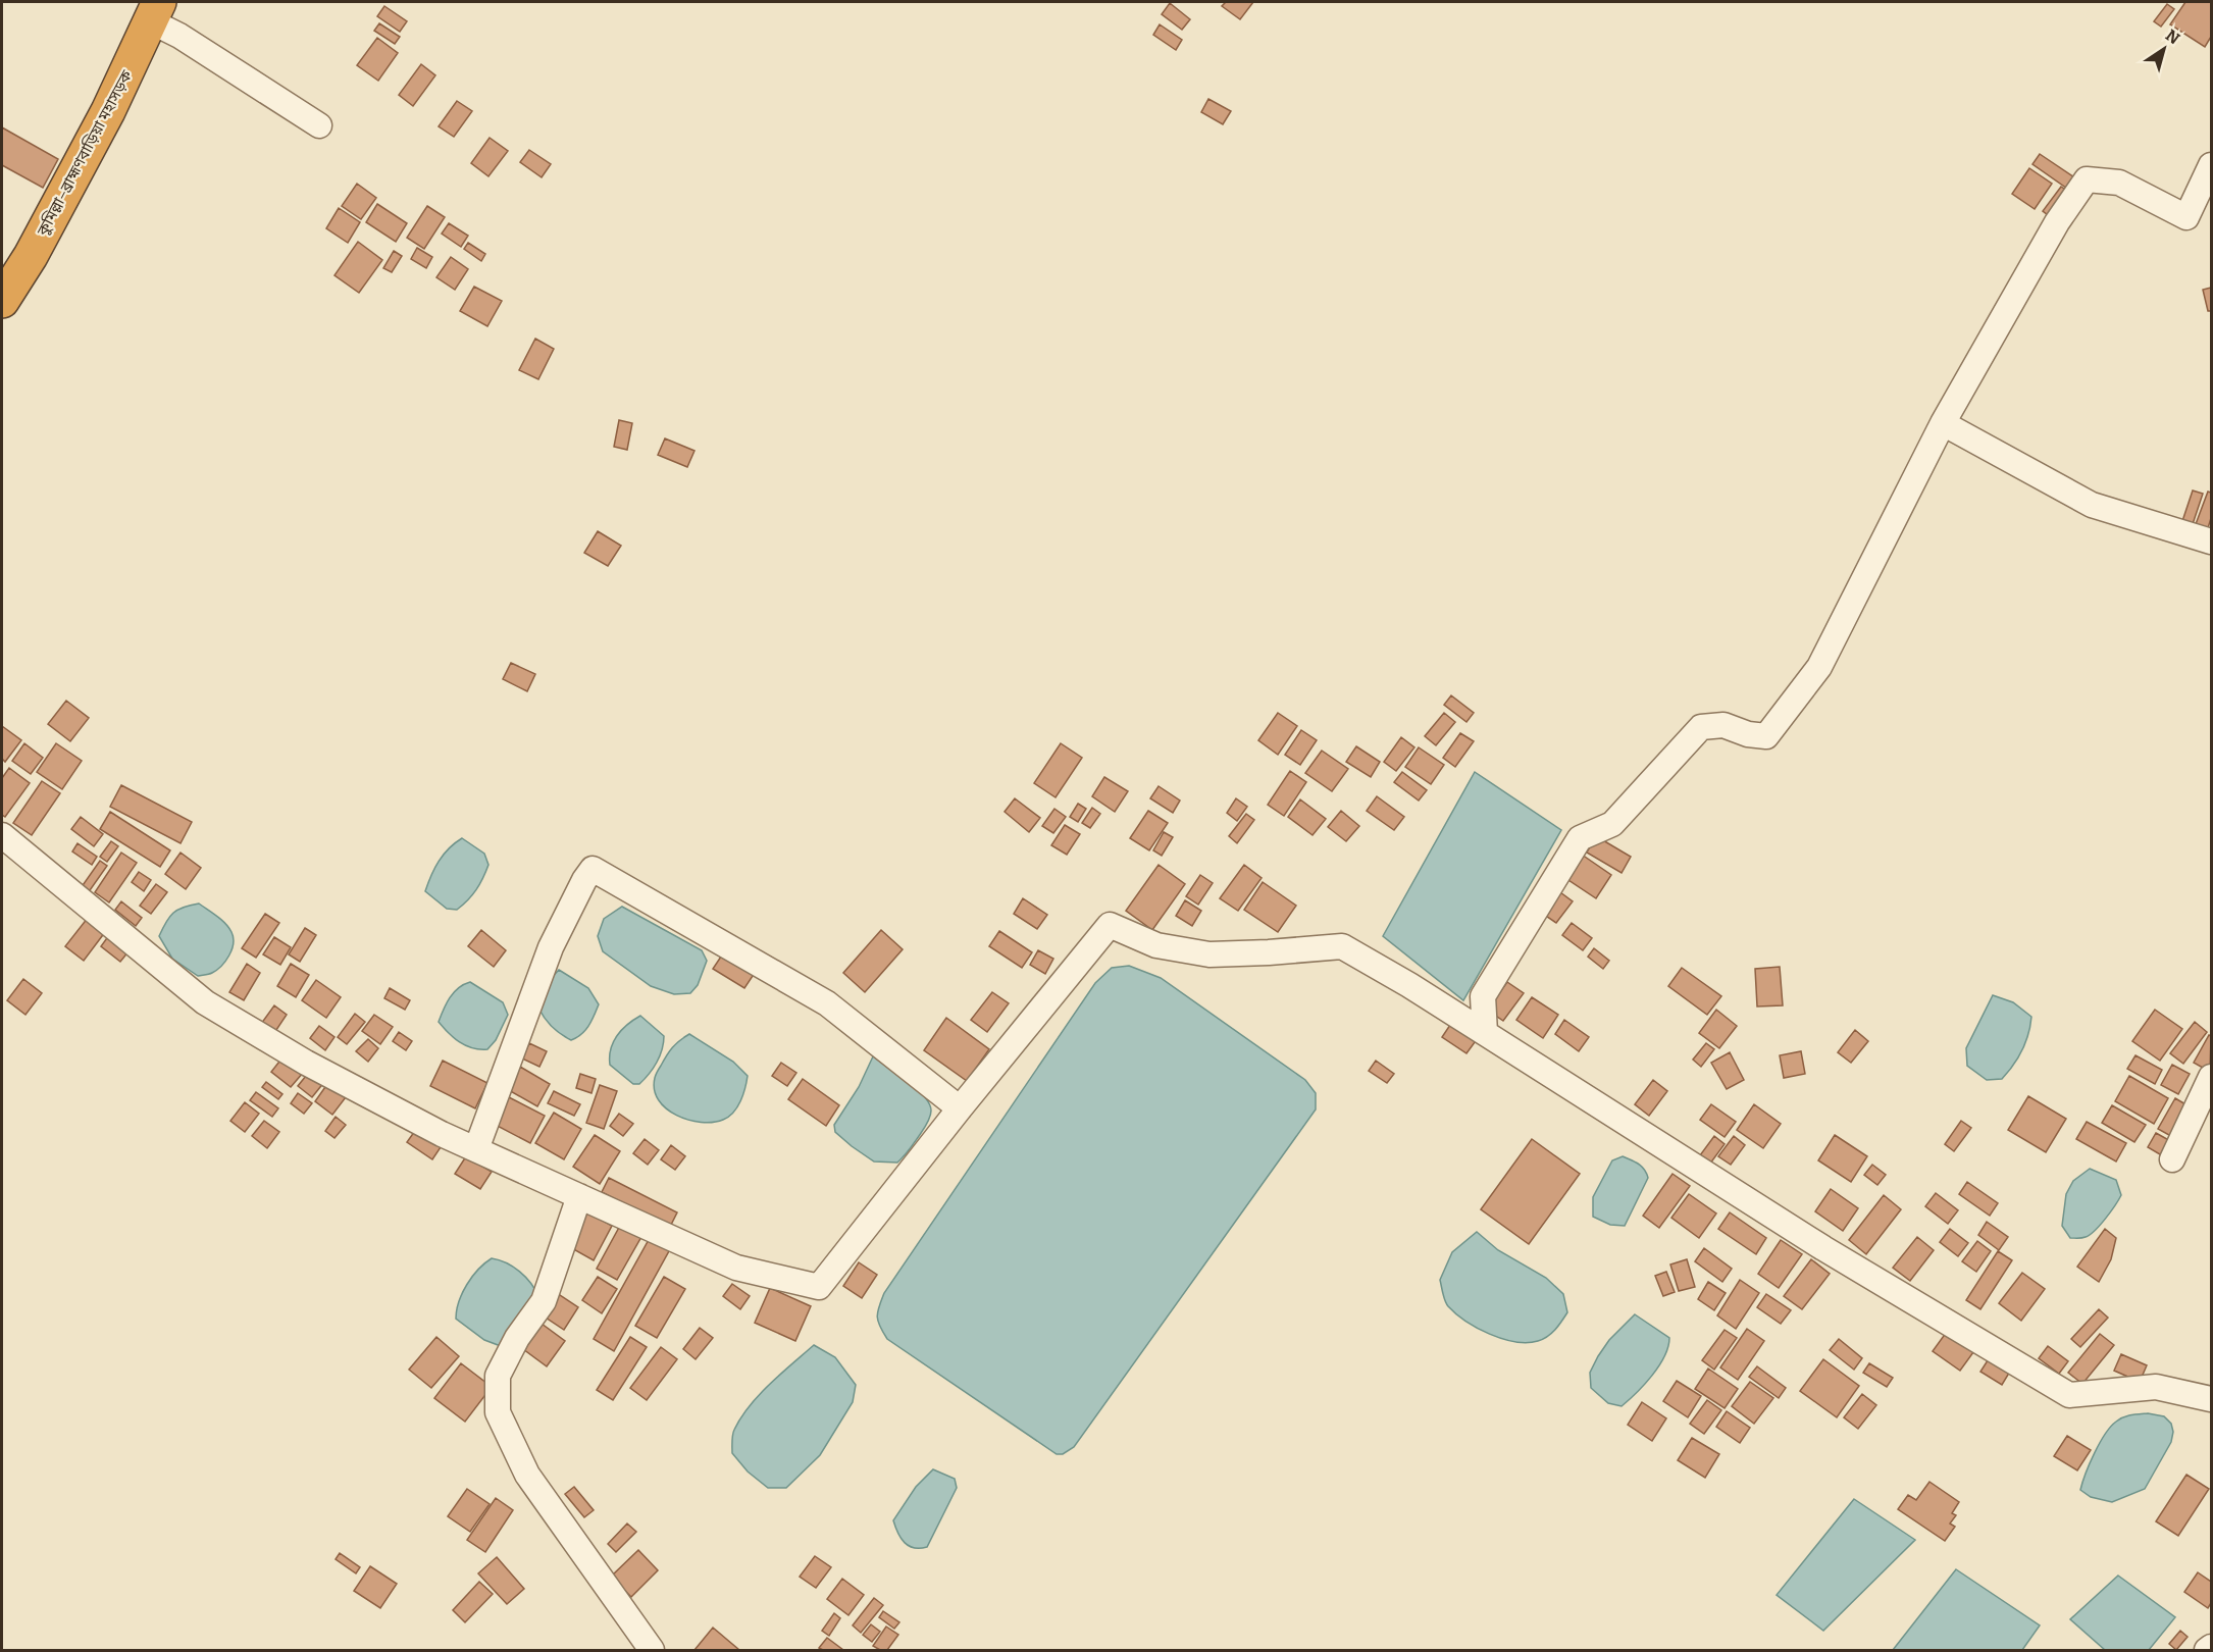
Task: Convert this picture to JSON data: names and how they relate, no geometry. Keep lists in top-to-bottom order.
{
  "streets": {
    "highway": ["কুমিল্লা–ব্রাহ্মণবাড়িয়া মহাসড়ক"]
  },
  "north": "top right"
}
